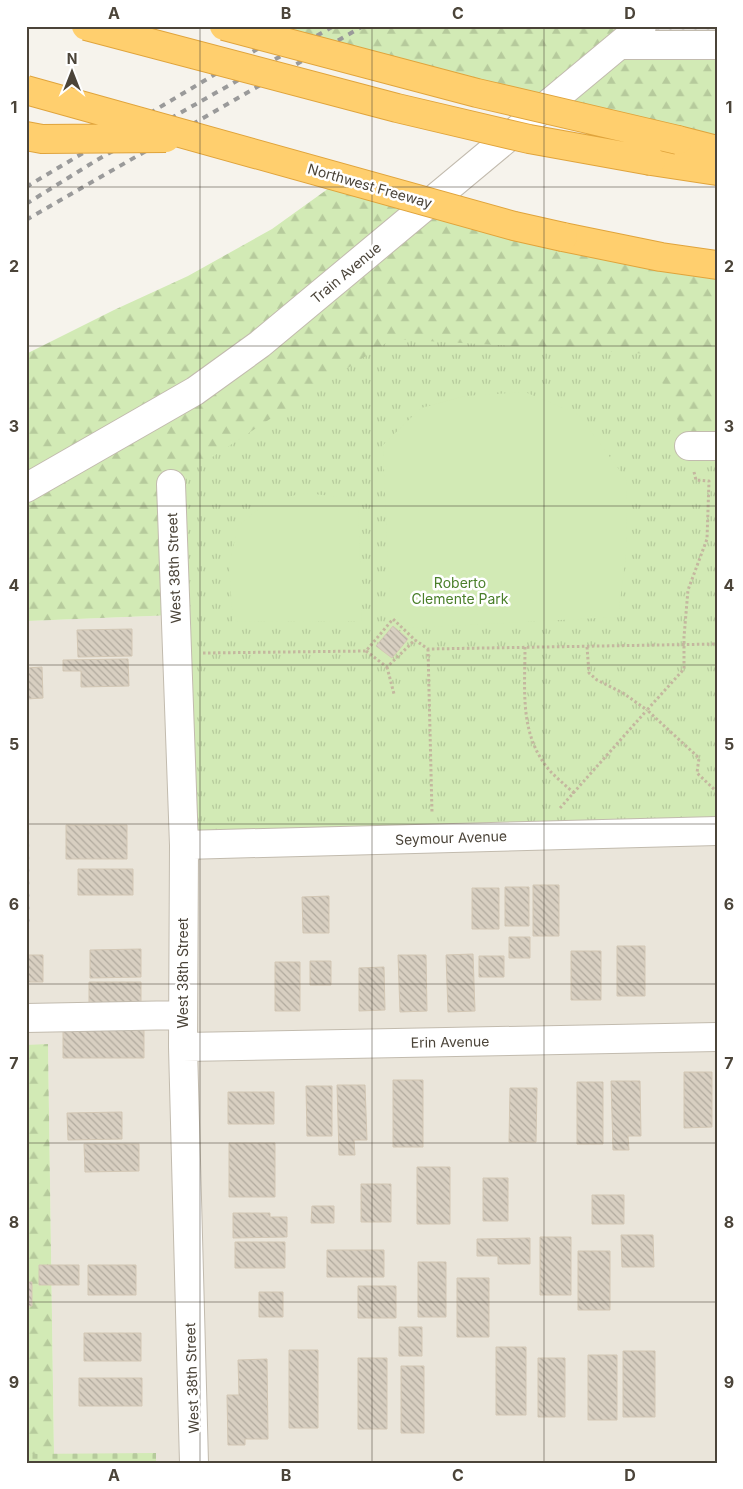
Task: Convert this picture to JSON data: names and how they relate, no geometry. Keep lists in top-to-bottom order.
{
  "streets": {
    "highway": ["Northwest Freeway"],
    "street": [
      "Train Avenue",
      "West 38th Street",
      "Seymour Avenue",
      "Erin Avenue"
    ]
  },
  "crossings": [
    ["West 38th Street", "Seymour Avenue"],
    ["West 38th Street", "Erin Avenue"]
  ],
  "parks": ["Roberto Clemente Park"],
  "north": "top",
  "grid": {
    "columns": [
      "A",
      "B",
      "C",
      "D"
    ],
    "rows": [
      "1",
      "2",
      "3",
      "4",
      "5",
      "6",
      "7",
      "8",
      "9"
    ]
  }
}
